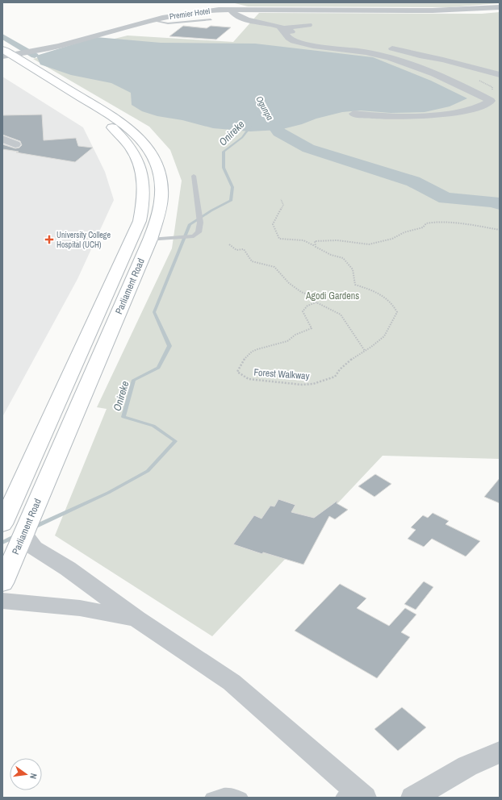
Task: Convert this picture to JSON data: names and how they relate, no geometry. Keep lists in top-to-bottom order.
{
  "streets": {
    "main road": ["Parliament Road"],
    "street": ["Premier Hotel"],
    "path": ["Forest Walkway"]
  },
  "crossings": [
    ["Premier Hotel", "Parliament Road"]
  ],
  "water": ["Ogunpa", "Onireke"],
  "parks": ["Agodi Gardens"],
  "places": {
    "health": ["University College Hospital (UCH)"]
  },
  "north": "right"
}
